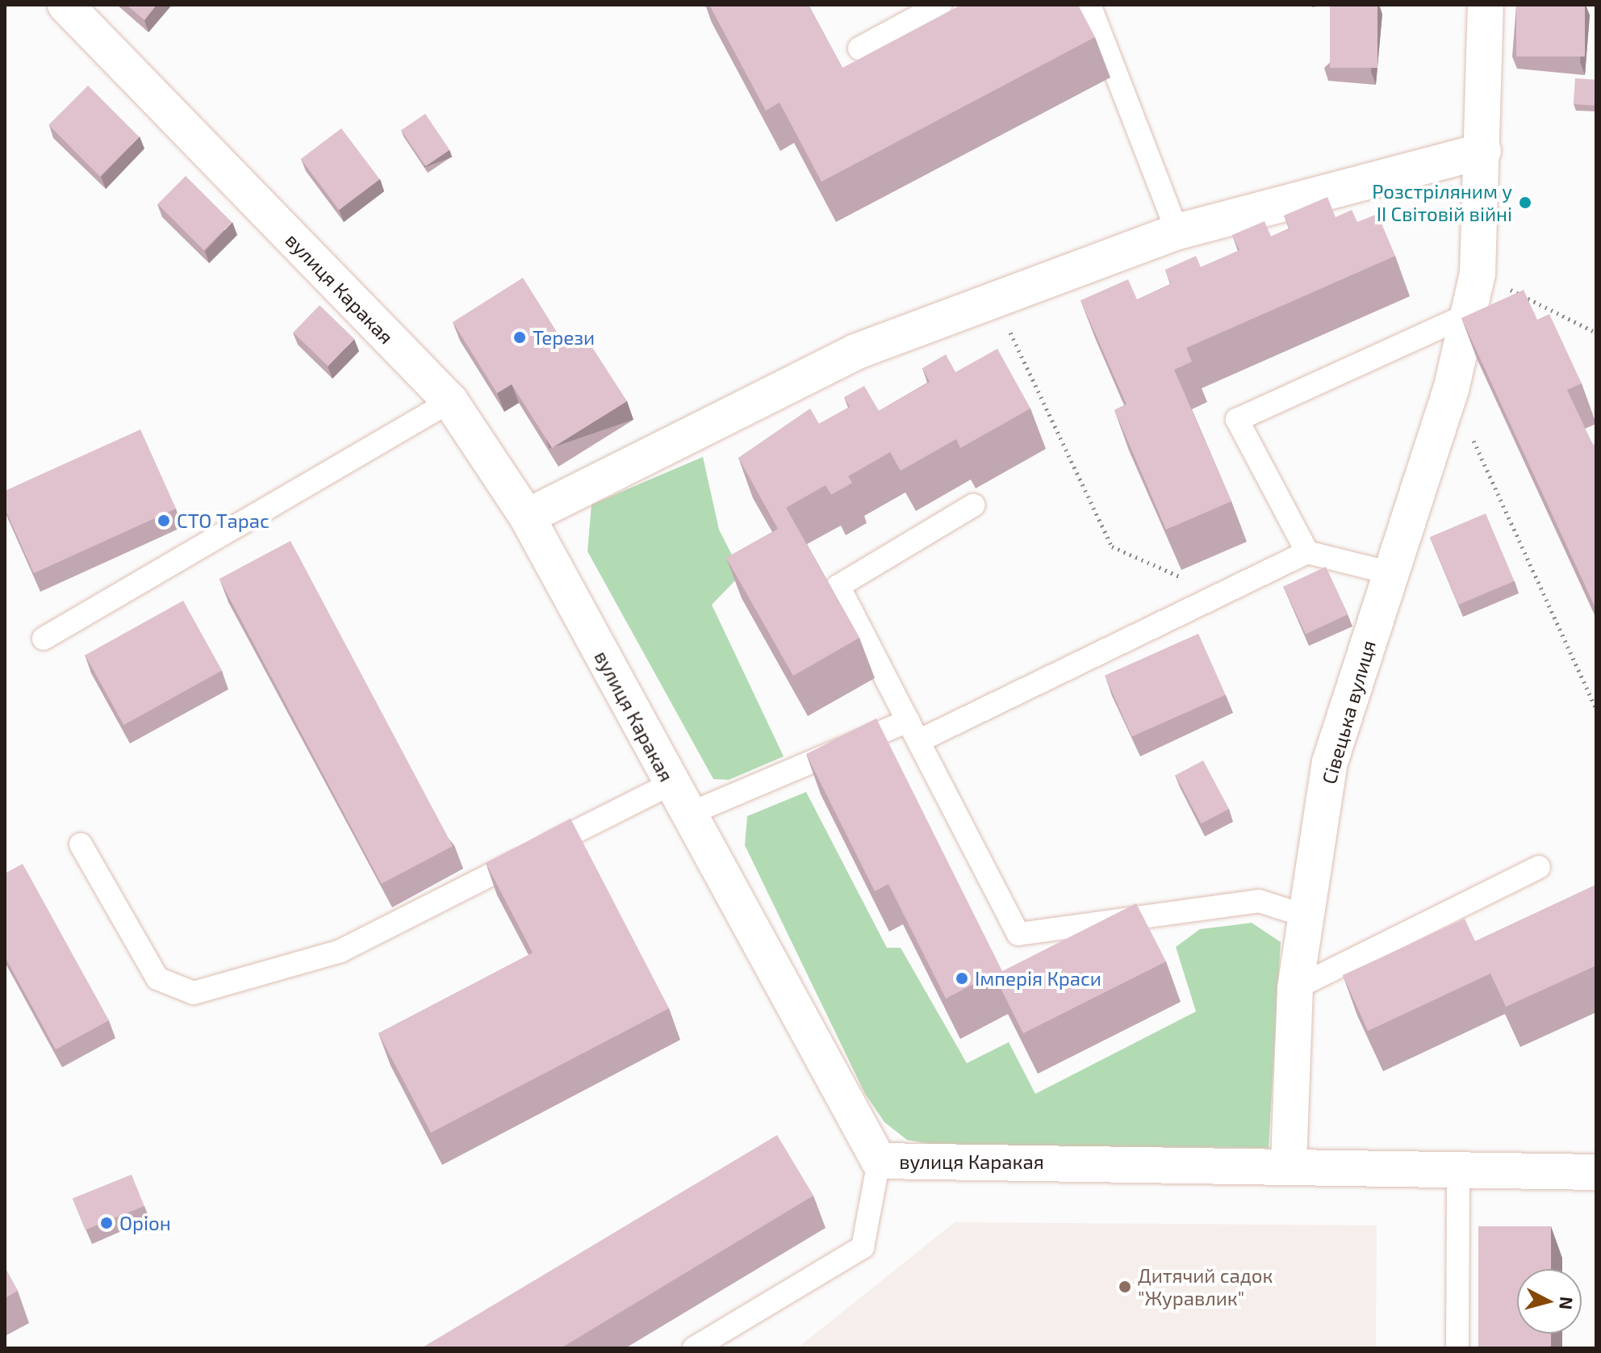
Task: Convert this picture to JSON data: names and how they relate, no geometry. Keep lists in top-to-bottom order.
{
  "streets": {
    "street": ["вулиця Каракая", "Сівецька вулиця"]
  },
  "crossings": [
    ["вулиця Каракая", "Сівецька вулиця"]
  ],
  "places": [
    "Розстріляним у II Світовій війні",
    "Терези",
    "СТО Тарас",
    "Імперія Краси",
    "Оріон",
    "Дитячий садок \"Журавлик\""
  ],
  "north": "right"
}
